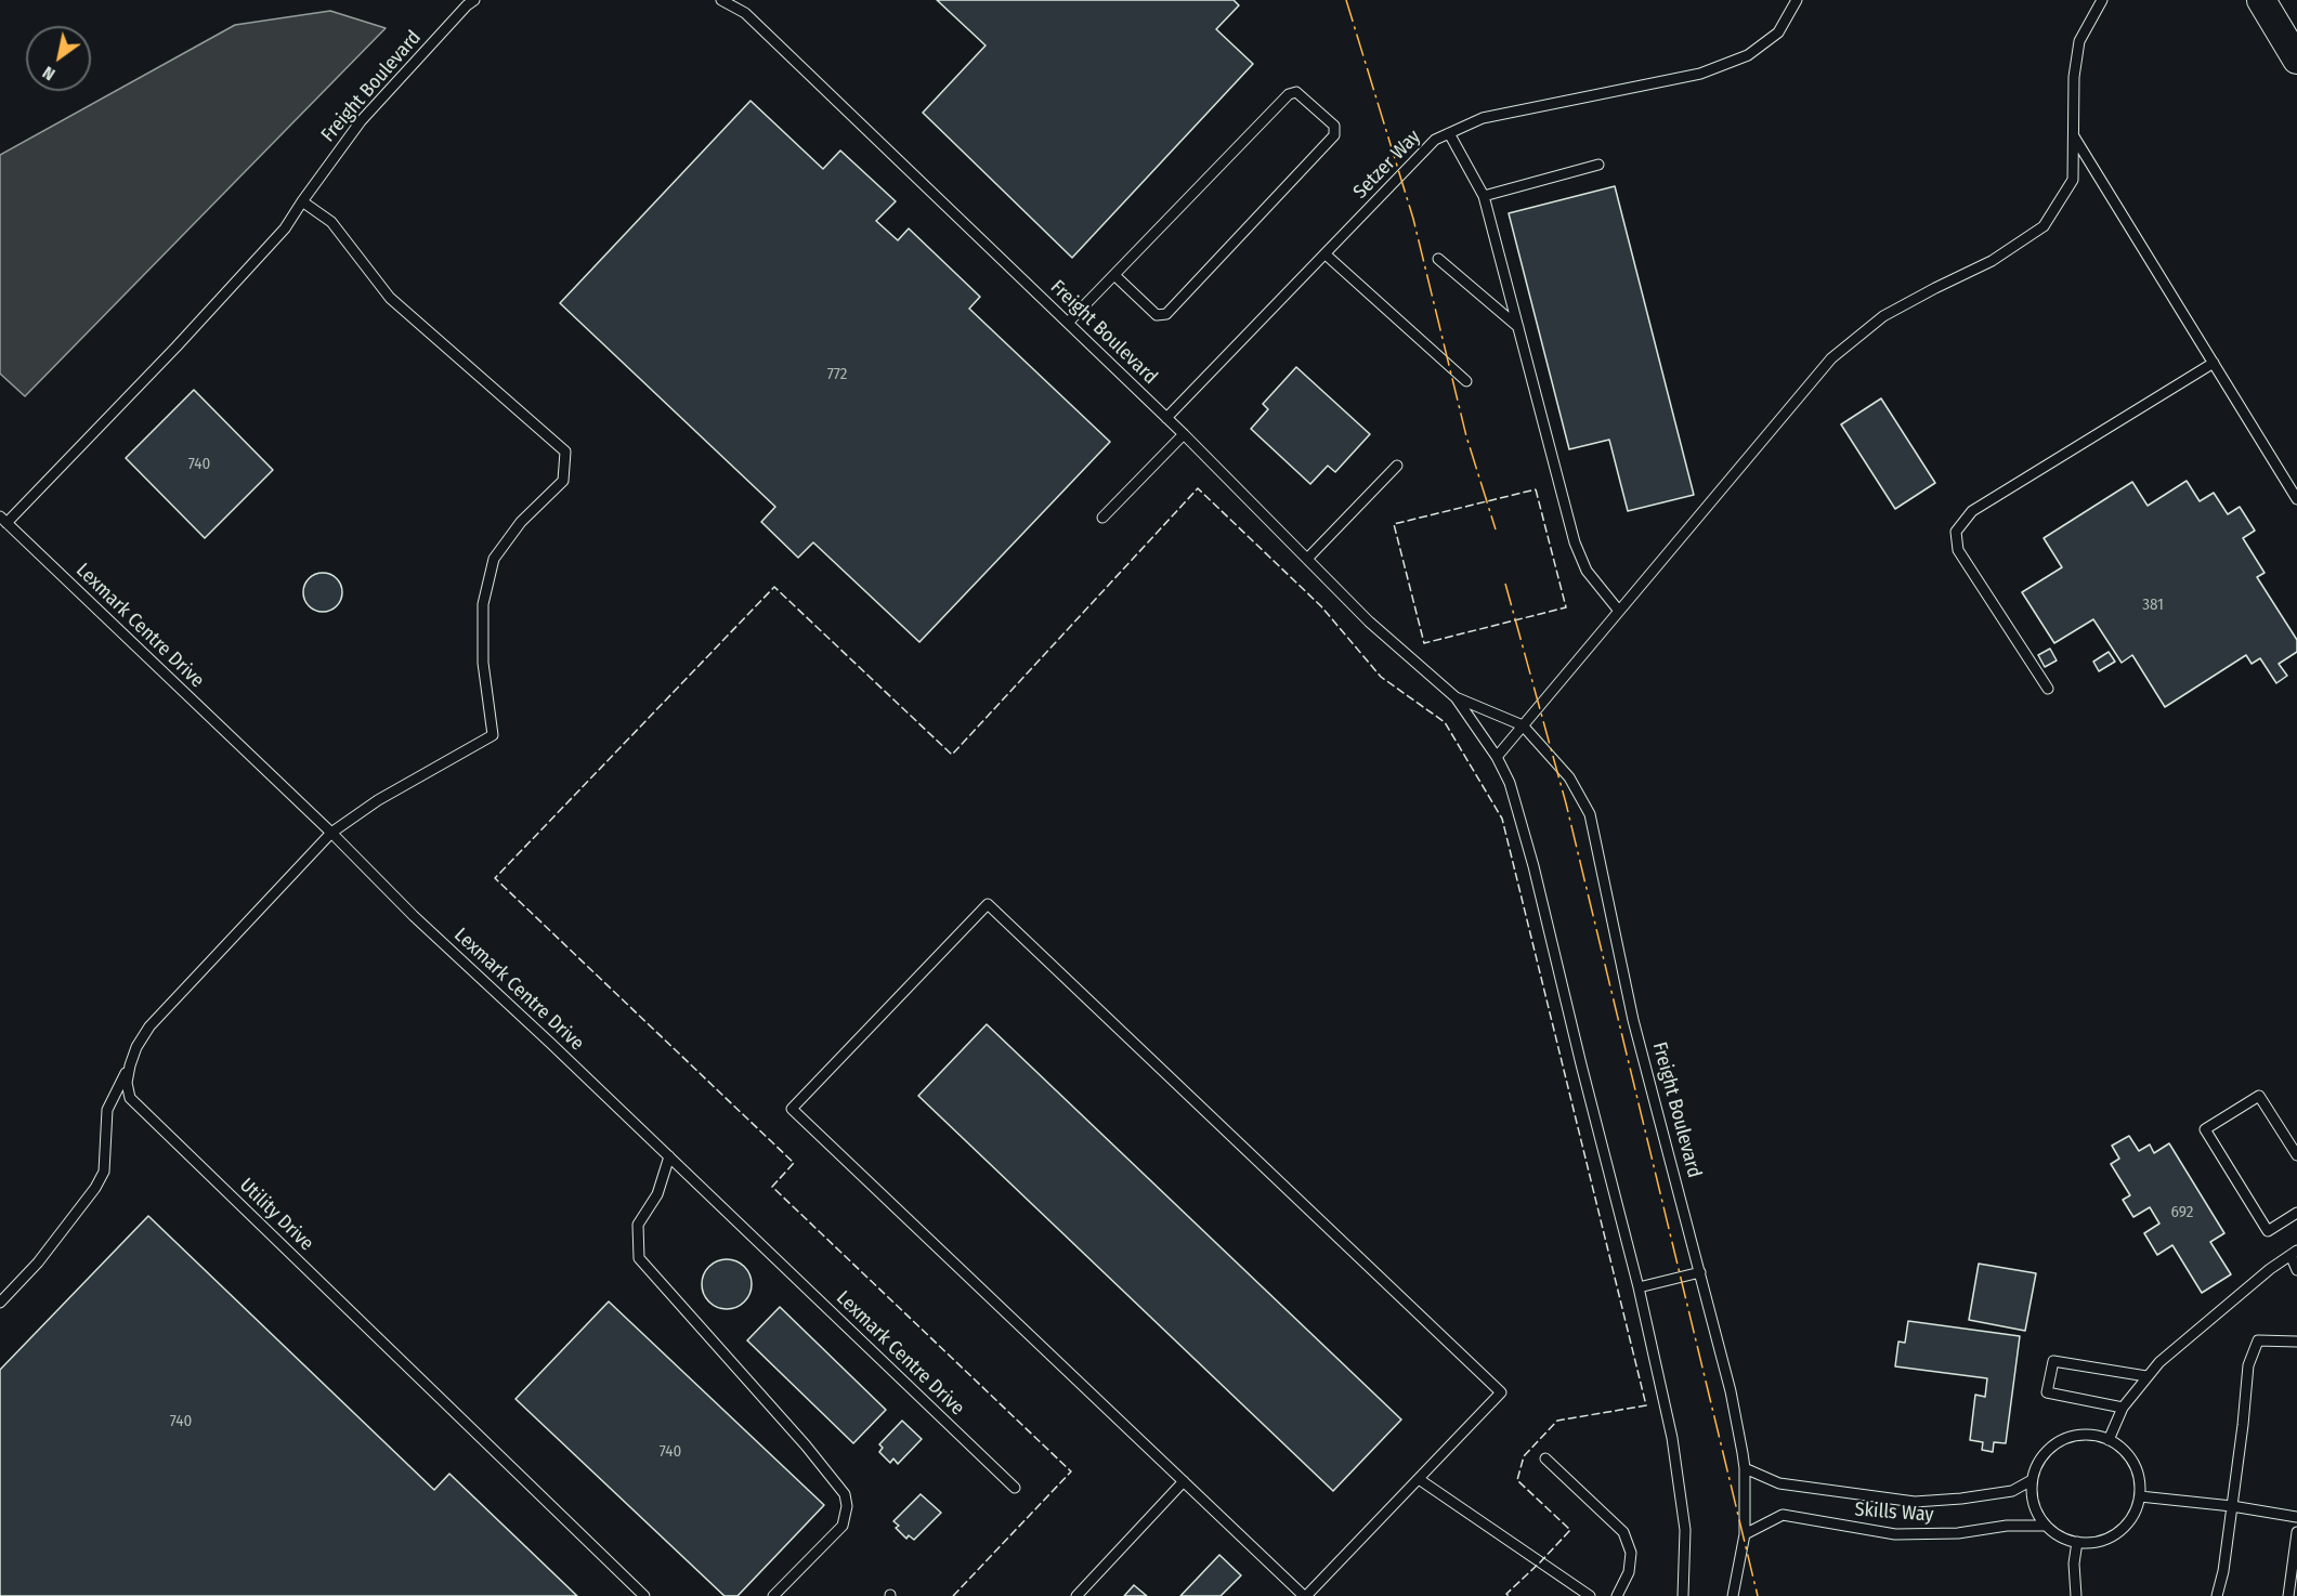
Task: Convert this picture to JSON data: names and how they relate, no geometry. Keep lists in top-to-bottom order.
{
  "streets": {
    "lane": [
      "Freight Boulevard",
      "Setzer Way",
      "Lexmark Centre Drive",
      "Utility Drive",
      "Skills Way"
    ]
  },
  "crossings": [
    ["Freight Boulevard", "Setzer Way"],
    ["Freight Boulevard", "Lexmark Centre Drive"],
    ["Freight Boulevard", "Utility Drive"],
    ["Freight Boulevard", "Skills Way"],
    ["Lexmark Centre Drive", "Utility Drive"]
  ],
  "house_numbers": [
    "772",
    "740",
    "381",
    "692",
    "740",
    "740"
  ],
  "north": "bottom left"
}
